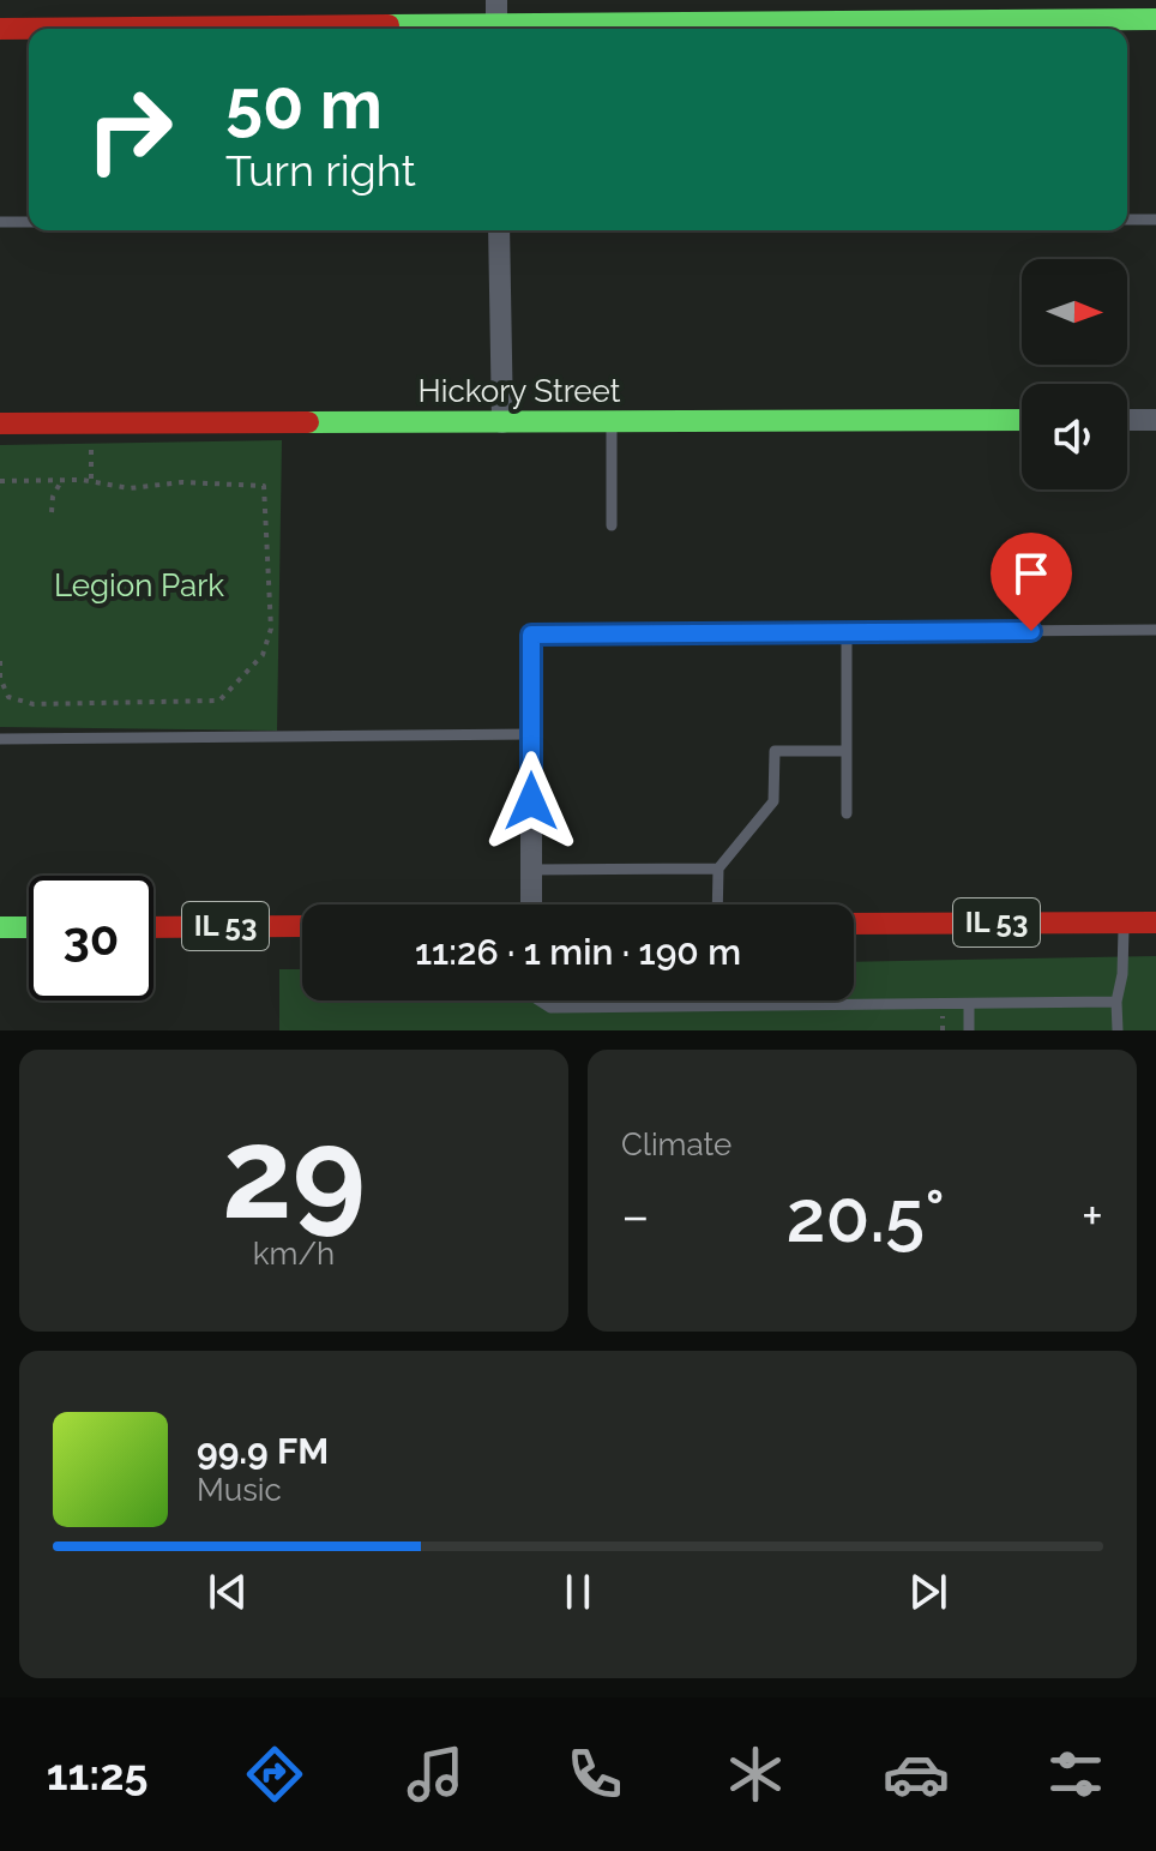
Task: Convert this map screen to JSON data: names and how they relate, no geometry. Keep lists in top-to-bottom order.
{
  "streets": {
    "street": ["Hickory Street", "IL 53"]
  },
  "parks": ["Legion Park"],
  "north": "right",
  "page": {
    "turn": ["50 m", "Turn right"],
    "limit": "30",
    "trip": "11:26 · 1 min · 190 m",
    "tile": [
      ["29", "km/h"],
      "Climate"
    ],
    "heat": ["−", "20.5°", "+"],
    "song": ["99.9 FM", "Music"],
    "tabs": "11:25"
  }
}
